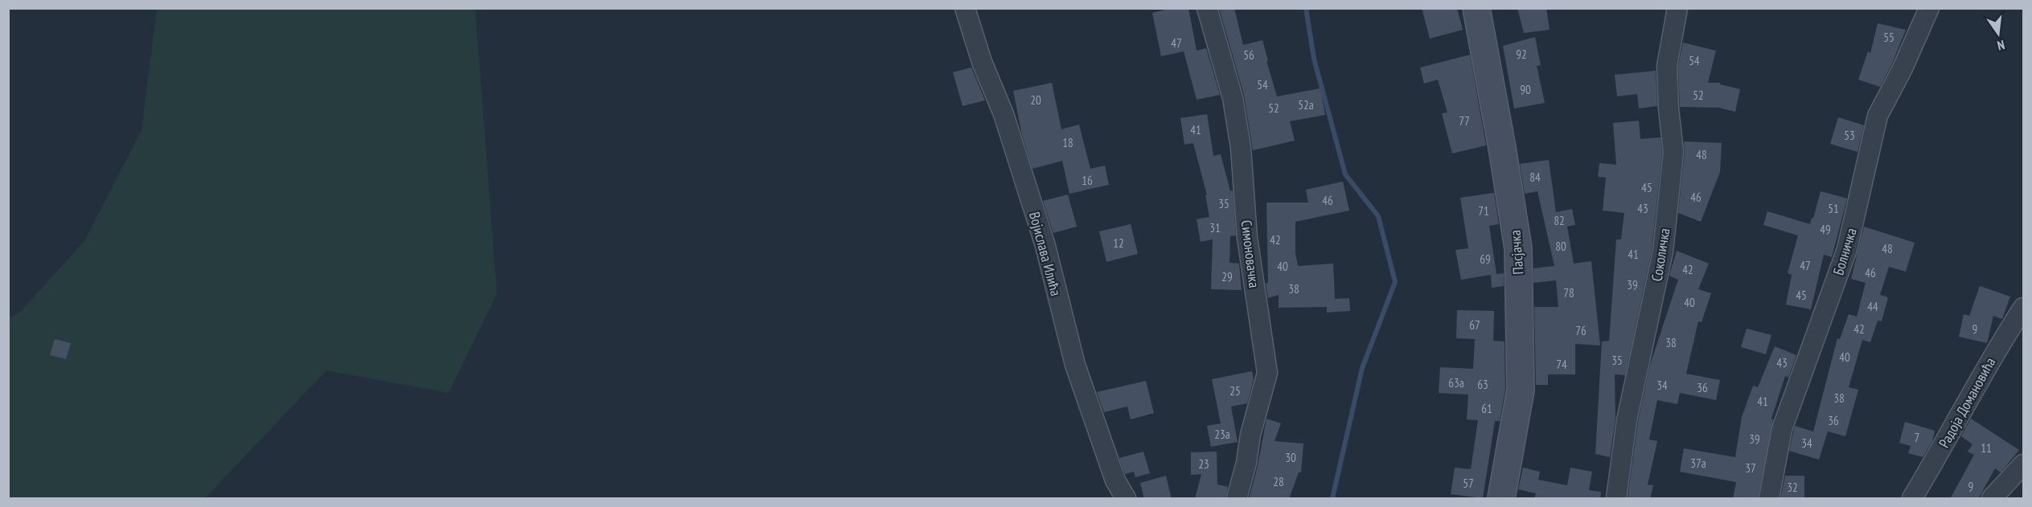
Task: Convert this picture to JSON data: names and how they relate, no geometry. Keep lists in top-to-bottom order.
{
  "streets": {
    "main road": ["Пасјачка"],
    "street": [
      "Болничка",
      "Војислава Илића",
      "Симоновачка",
      "Соколичка",
      "Радоја Домановића"
    ]
  },
  "house_numbers": [
    "55",
    "47",
    "92",
    "56",
    "54",
    "54",
    "90",
    "52",
    "20",
    "52a",
    "52",
    "77",
    "41",
    "53",
    "18",
    "48",
    "84",
    "16",
    "45",
    "46",
    "46",
    "35",
    "43",
    "51",
    "71",
    "82",
    "31",
    "49",
    "42",
    "12",
    "80",
    "48",
    "41",
    "69",
    "47",
    "40",
    "42",
    "46",
    "29",
    "39",
    "38",
    "78",
    "45",
    "40",
    "44",
    "67",
    "42",
    "9",
    "76",
    "38",
    "40",
    "35",
    "43",
    "74",
    "63a",
    "63",
    "34",
    "36",
    "25",
    "38",
    "41",
    "61",
    "36",
    "23a",
    "7",
    "39",
    "34",
    "11",
    "30",
    "37a",
    "23",
    "37",
    "28",
    "57",
    "9",
    "32"
  ],
  "north": "bottom"
}
